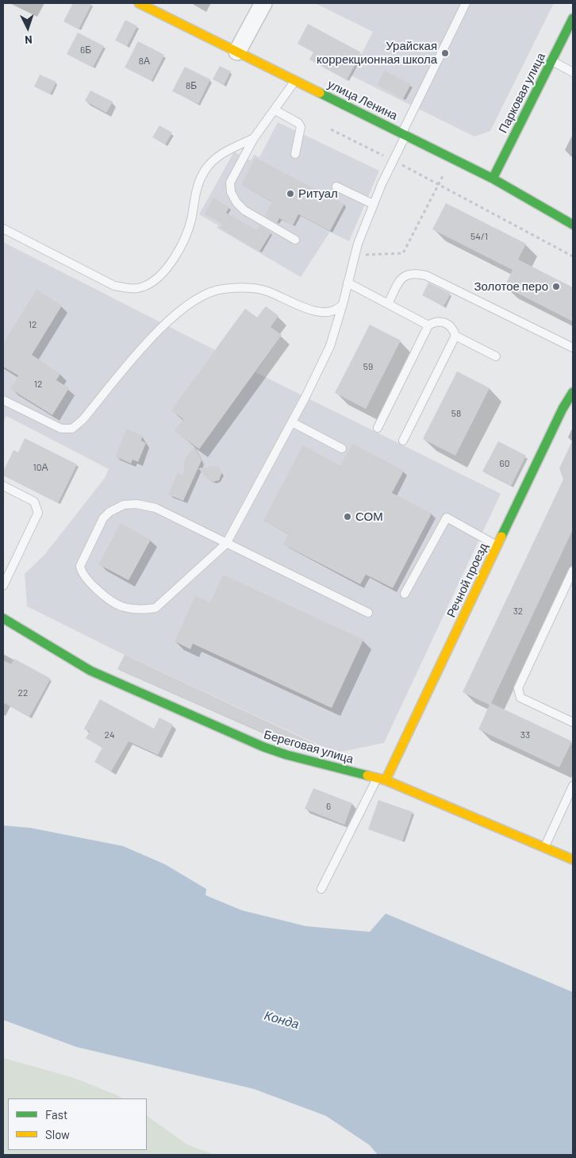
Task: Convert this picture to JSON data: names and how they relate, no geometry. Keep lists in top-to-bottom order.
{
  "streets": {
    "street": [
      "Парковая улица",
      "улица Ленина",
      "Речной проезд",
      "Береговая улица"
    ]
  },
  "crossings": [
    ["Парковая улица", "улица Ленина"],
    ["Речной проезд", "Береговая улица"]
  ],
  "water": ["Конда"],
  "places": [
    "Урайская коррекционная школа",
    "Ритуал",
    "Золотое перо",
    "СОМ"
  ],
  "house_numbers": [
    "6Б",
    "8А",
    "8Б",
    "54/1",
    "12",
    "59",
    "12",
    "58",
    "60",
    "10А",
    "32",
    "22",
    "24",
    "33",
    "6"
  ],
  "legend": ["Fast", "Slow"],
  "north": "bottom"
}
